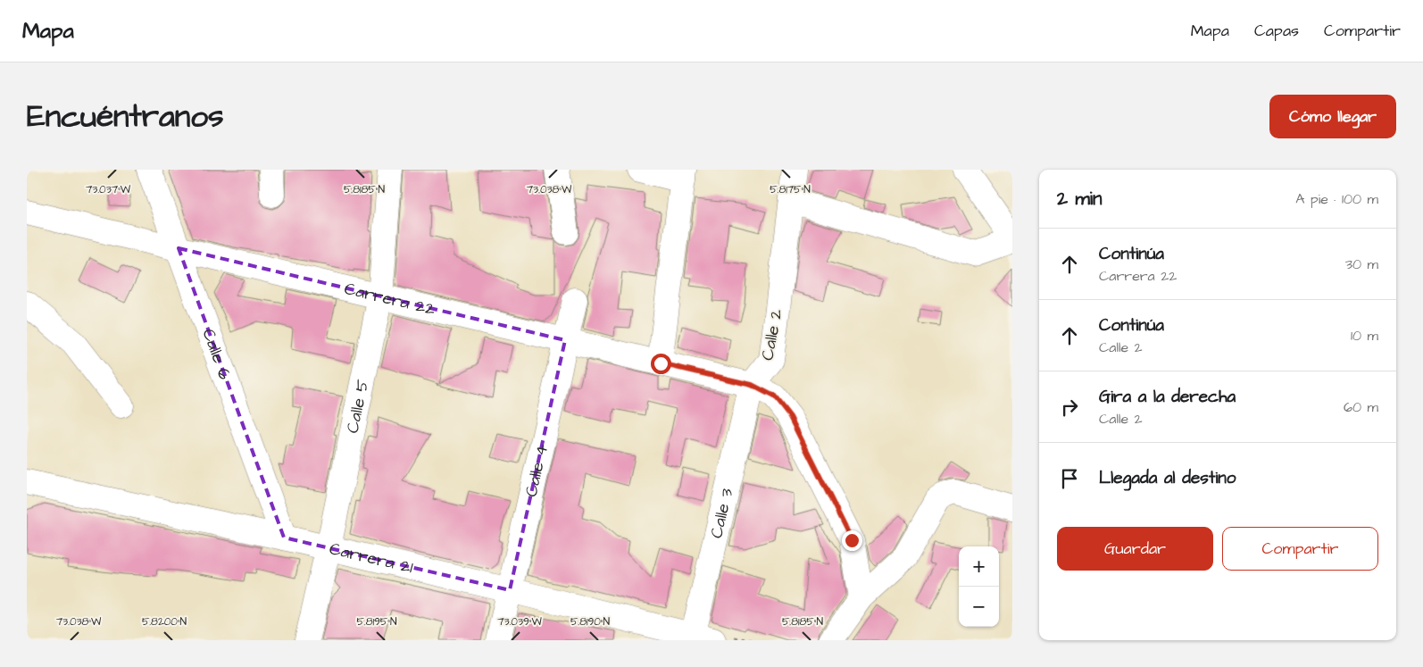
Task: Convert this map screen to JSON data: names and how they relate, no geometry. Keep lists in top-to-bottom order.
{
  "streets": {
    "street": [
      "Carrera 22",
      "Calle 2",
      "Calle 6",
      "Calle 5",
      "Calle 4",
      "Calle 3",
      "Carrera 21"
    ]
  },
  "crossings": [
    ["Carrera 22", "Calle 2"],
    ["Carrera 22", "Calle 6"],
    ["Carrera 22", "Calle 5"],
    ["Carrera 22", "Calle 4"],
    ["Carrera 22", "Calle 3"],
    ["Calle 2", "Calle 3"],
    ["Calle 6", "Carrera 21"],
    ["Calle 5", "Carrera 21"],
    ["Calle 4", "Carrera 21"],
    ["Calle 3", "Carrera 21"]
  ],
  "page": {
    "header": "Mapa",
    "nav": ["Mapa", "Capas", "Compartir"],
    "title": "Encuéntranos",
    "buttons": [
      "Cómo llegar",
      ["Guardar", "Compartir"]
    ],
    "heading": ["2 min", "A pie · 100 m"],
    "list": [
      ["Continúa", "Carrera 22", "30 m"],
      ["Continúa", "Calle 2", "10 m"],
      ["Gira a la derecha", "Calle 2", "60 m"],
      "Llegada al destino"
    ],
    "map_buttons": ["+", "−"]
  },
  "coordinates": [
    "73.037°W",
    "73.038°W",
    "5.8185°N",
    "5.8175°N",
    "5.8200°N",
    "5.8195°N",
    "5.8190°N",
    "73.039°W"
  ]
}
